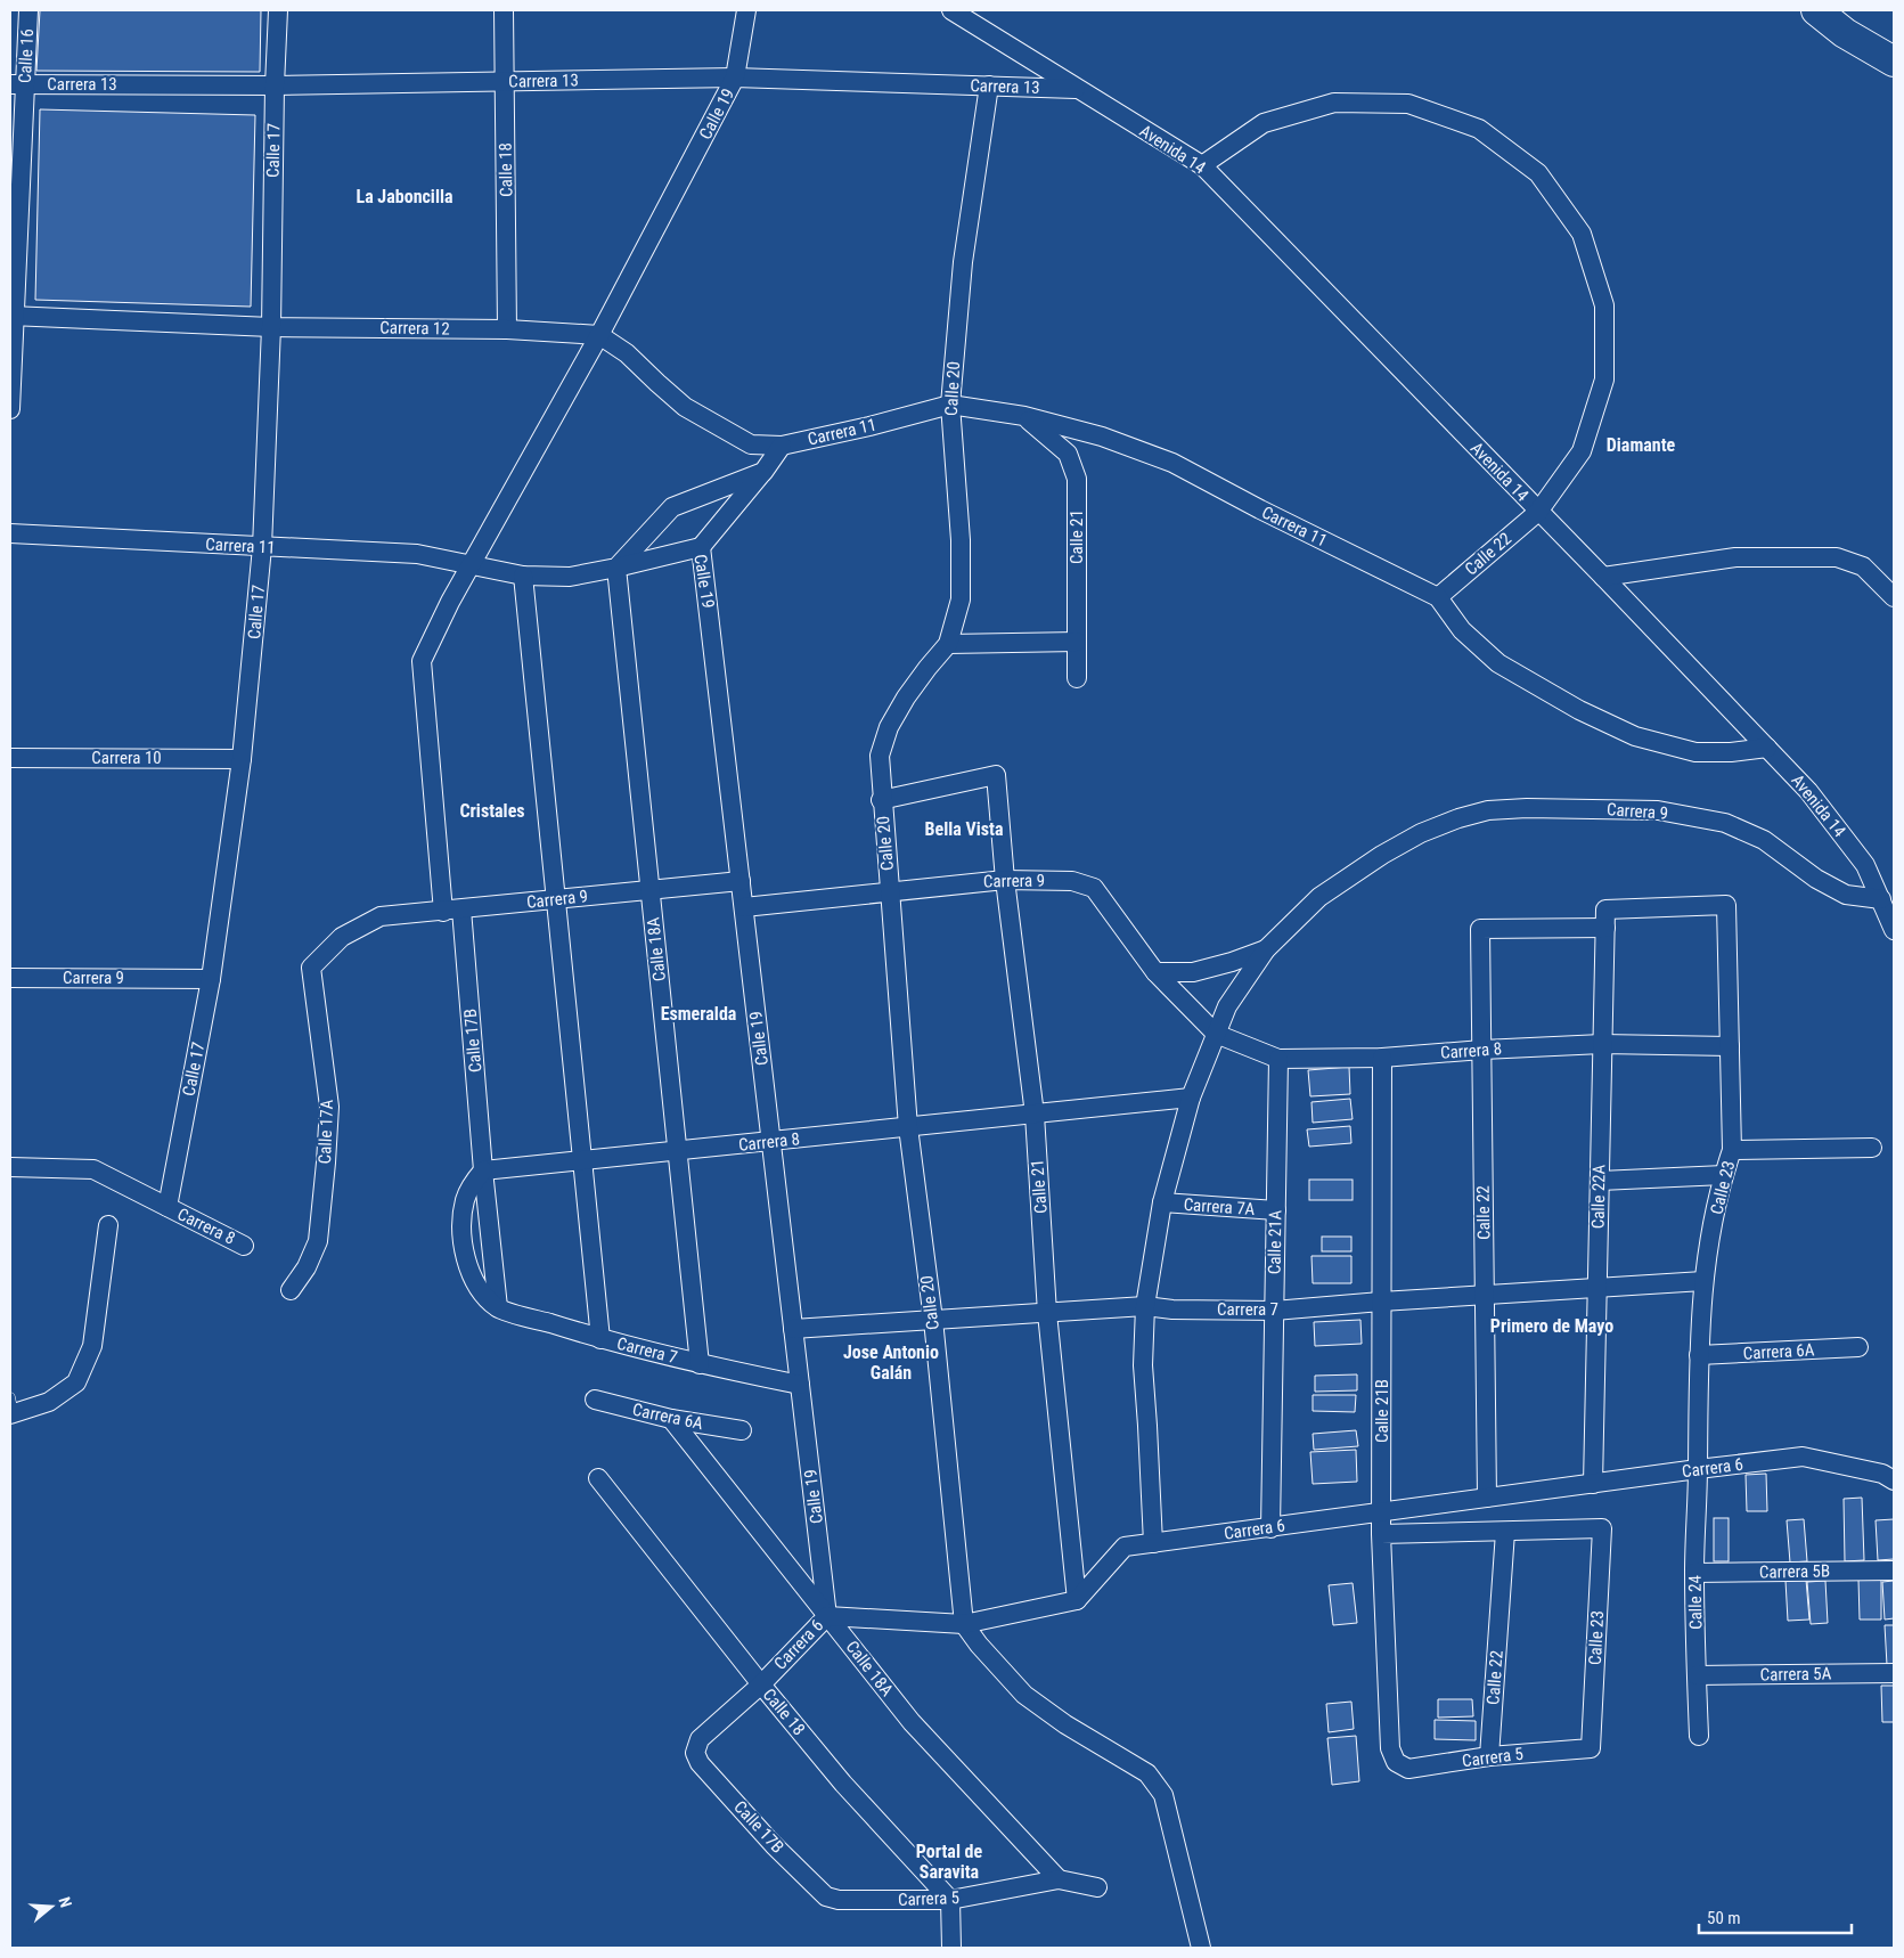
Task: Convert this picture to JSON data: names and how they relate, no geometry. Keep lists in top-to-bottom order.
{
  "streets": {
    "street": [
      "Calle 16",
      "Carrera 13",
      "Calle 19",
      "Avenida 14",
      "Calle 17",
      "Calle 18",
      "Carrera 12",
      "Calle 20",
      "Carrera 11",
      "Calle 21",
      "Calle 22",
      "Carrera 10",
      "Carrera 9",
      "Calle 18A",
      "Calle 17B",
      "Carrera 8",
      "Calle 17A",
      "Calle 23",
      "Calle 22A",
      "Carrera 7A",
      "Calle 21A",
      "Carrera 7",
      "Carrera 6A",
      "Calle 21B",
      "Carrera 6",
      "Carrera 5B",
      "Calle 24",
      "Carrera 5A",
      "Carrera 5"
    ]
  },
  "crossings": [
    ["Calle 16", "Carrera 13"],
    ["Calle 16", "Carrera 12"],
    ["Carrera 13", "Calle 19"],
    ["Carrera 13", "Avenida 14"],
    ["Carrera 13", "Calle 17"],
    ["Carrera 13", "Calle 18"],
    ["Carrera 13", "Calle 20"],
    ["Calle 19", "Carrera 12"],
    ["Calle 19", "Carrera 11"],
    ["Calle 19", "Carrera 9"],
    ["Calle 19", "Calle 18A"],
    ["Calle 19", "Carrera 8"],
    ["Calle 19", "Carrera 7"],
    ["Calle 19", "Carrera 6"],
    ["Avenida 14", "Carrera 11"],
    ["Avenida 14", "Calle 22"],
    ["Avenida 14", "Carrera 9"],
    ["Calle 17", "Carrera 12"],
    ["Calle 17", "Carrera 11"],
    ["Calle 17", "Carrera 10"],
    ["Calle 17", "Carrera 9"],
    ["Calle 17", "Carrera 8"],
    ["Calle 18", "Carrera 12"],
    ["Calle 18", "Carrera 6"],
    ["Calle 18", "Carrera 5"],
    ["Calle 20", "Carrera 11"],
    ["Calle 20", "Calle 21"],
    ["Calle 20", "Carrera 9"],
    ["Calle 20", "Carrera 8"],
    ["Calle 20", "Carrera 7"],
    ["Calle 20", "Carrera 6"],
    ["Carrera 11", "Calle 21"],
    ["Carrera 11", "Calle 22"],
    ["Calle 21", "Carrera 9"],
    ["Calle 21", "Carrera 8"],
    ["Calle 21", "Carrera 7"],
    ["Calle 21", "Carrera 6"],
    ["Calle 22", "Carrera 8"],
    ["Calle 22", "Calle 23"],
    ["Calle 22", "Calle 22A"],
    ["Calle 22", "Carrera 7"],
    ["Calle 22", "Carrera 6"],
    ["Calle 22", "Carrera 5"],
    ["Carrera 9", "Calle 18A"],
    ["Carrera 9", "Calle 17B"],
    ["Carrera 9", "Carrera 8"],
    ["Carrera 9", "Calle 17A"],
    ["Calle 18A", "Carrera 8"],
    ["Calle 18A", "Carrera 7"],
    ["Calle 18A", "Carrera 6A"],
    ["Calle 18A", "Carrera 6"],
    ["Calle 18A", "Carrera 5"],
    ["Calle 17B", "Carrera 8"],
    ["Calle 17B", "Carrera 6"],
    ["Calle 17B", "Carrera 5"],
    ["Carrera 8", "Calle 23"],
    ["Carrera 8", "Calle 22A"],
    ["Carrera 8", "Calle 21A"],
    ["Carrera 8", "Calle 21B"],
    ["Calle 23", "Calle 22A"],
    ["Calle 23", "Carrera 7"],
    ["Calle 23", "Carrera 6A"],
    ["Calle 23", "Carrera 6"],
    ["Calle 23", "Calle 24"],
    ["Calle 23", "Carrera 5"],
    ["Calle 22A", "Carrera 7"],
    ["Calle 22A", "Carrera 6"],
    ["Carrera 7A", "Calle 21A"],
    ["Calle 21A", "Carrera 7"],
    ["Calle 21A", "Carrera 6"],
    ["Carrera 7", "Calle 21B"],
    ["Calle 21B", "Carrera 6"],
    ["Calle 21B", "Carrera 5"],
    ["Carrera 6", "Calle 24"],
    ["Carrera 5B", "Calle 24"],
    ["Calle 24", "Carrera 5A"]
  ],
  "districts": [
    "La Jaboncilla",
    "Diamante",
    "Cristales",
    "Bella Vista",
    "Esmeralda",
    "Primero de Mayo",
    "Jose Antonio Galán",
    "Portal de Saravita"
  ],
  "scale_bar": "50 m",
  "north": "right"
}
